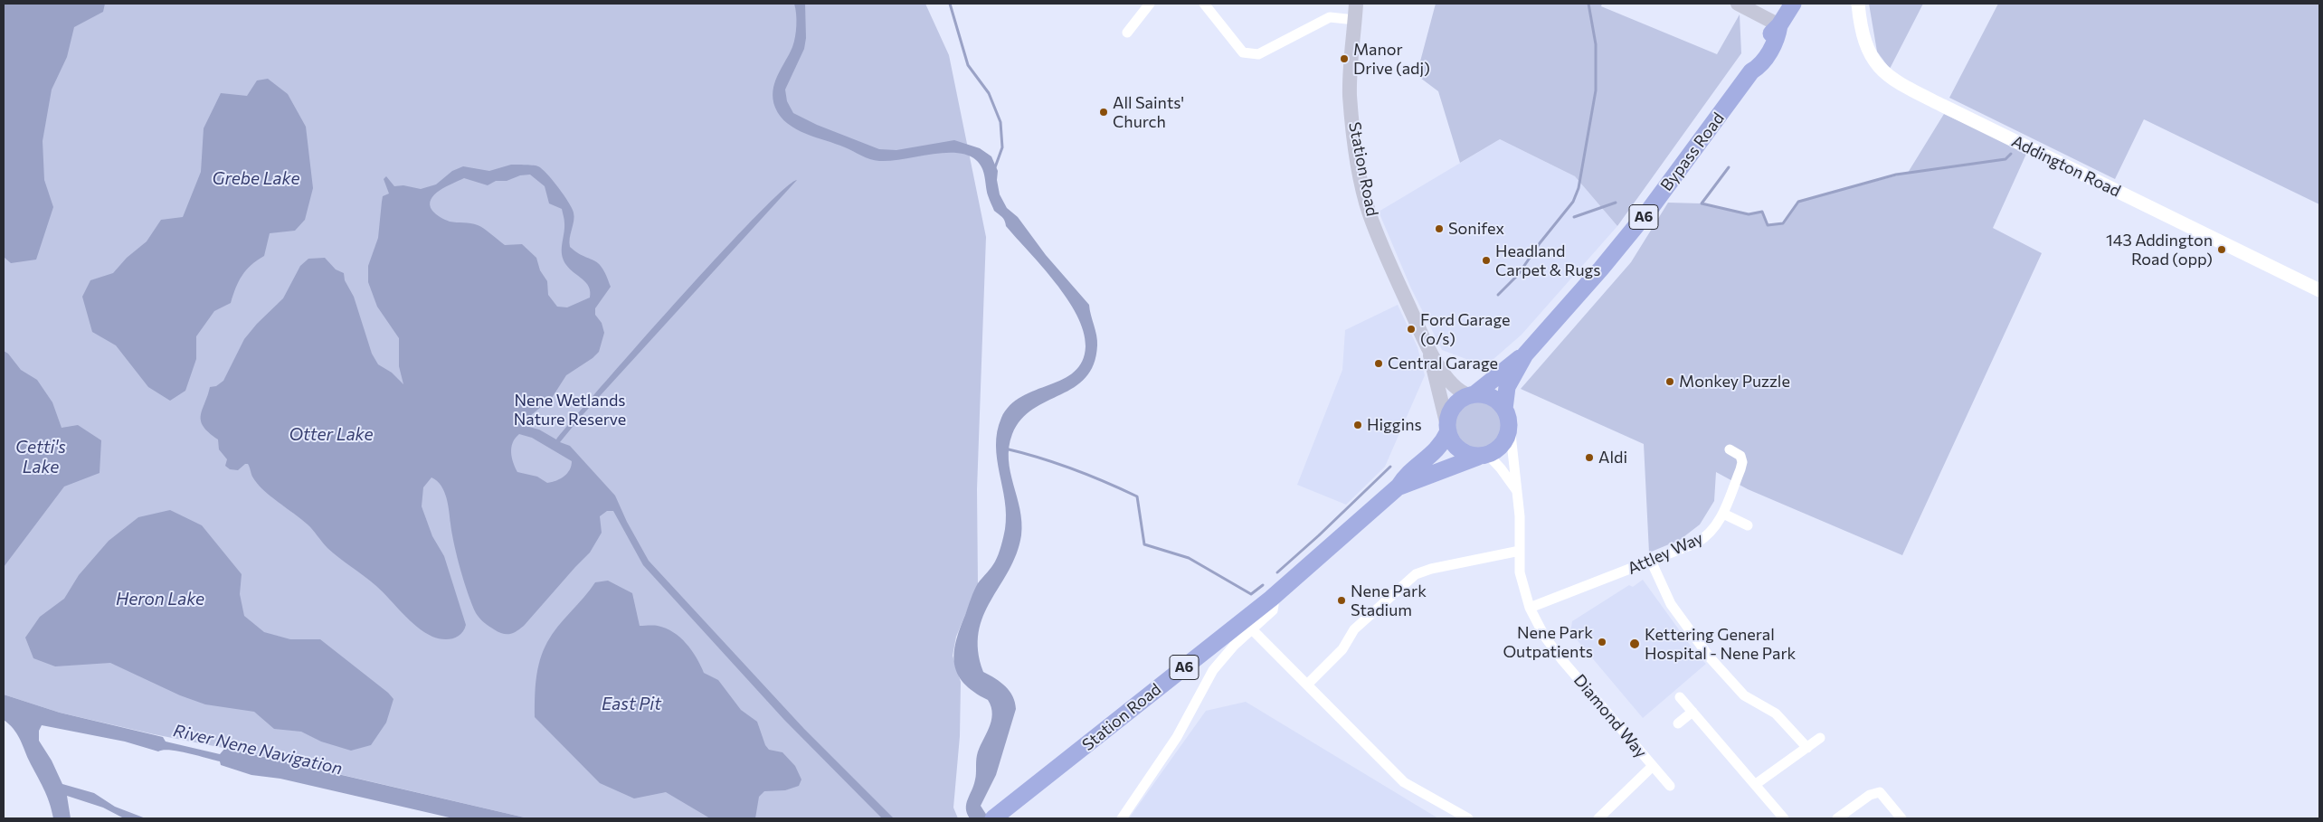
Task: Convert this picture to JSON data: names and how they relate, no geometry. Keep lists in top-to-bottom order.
{
  "streets": {
    "highway": ["Bypass Road", "Station Road", "A6"],
    "street": ["Addington Road", "Attley Way", "Diamond Way"]
  },
  "crossings": [
    ["Bypass Road", "Station Road"],
    ["Bypass Road", "Diamond Way"],
    ["Station Road", "Diamond Way"],
    ["Attley Way", "Diamond Way"]
  ],
  "water": [
    "Grebe Lake",
    "Otter Lake",
    "Cetti's Lake",
    "Heron Lake",
    "East Pit",
    "River Nene Navigation"
  ],
  "parks": ["Nene Wetlands Nature Reserve"],
  "places": [
    "Manor Drive (adj)",
    "All Saints' Church",
    "Sonifex",
    "143 Addington Road (opp)",
    "Headland Carpet & Rugs",
    "Ford Garage (o/s)",
    "Central Garage",
    "Monkey Puzzle",
    "Higgins",
    "Aldi",
    "Nene Park Stadium",
    "Nene Park Outpatients",
    "Kettering General Hospital - Nene Park"
  ]
}
